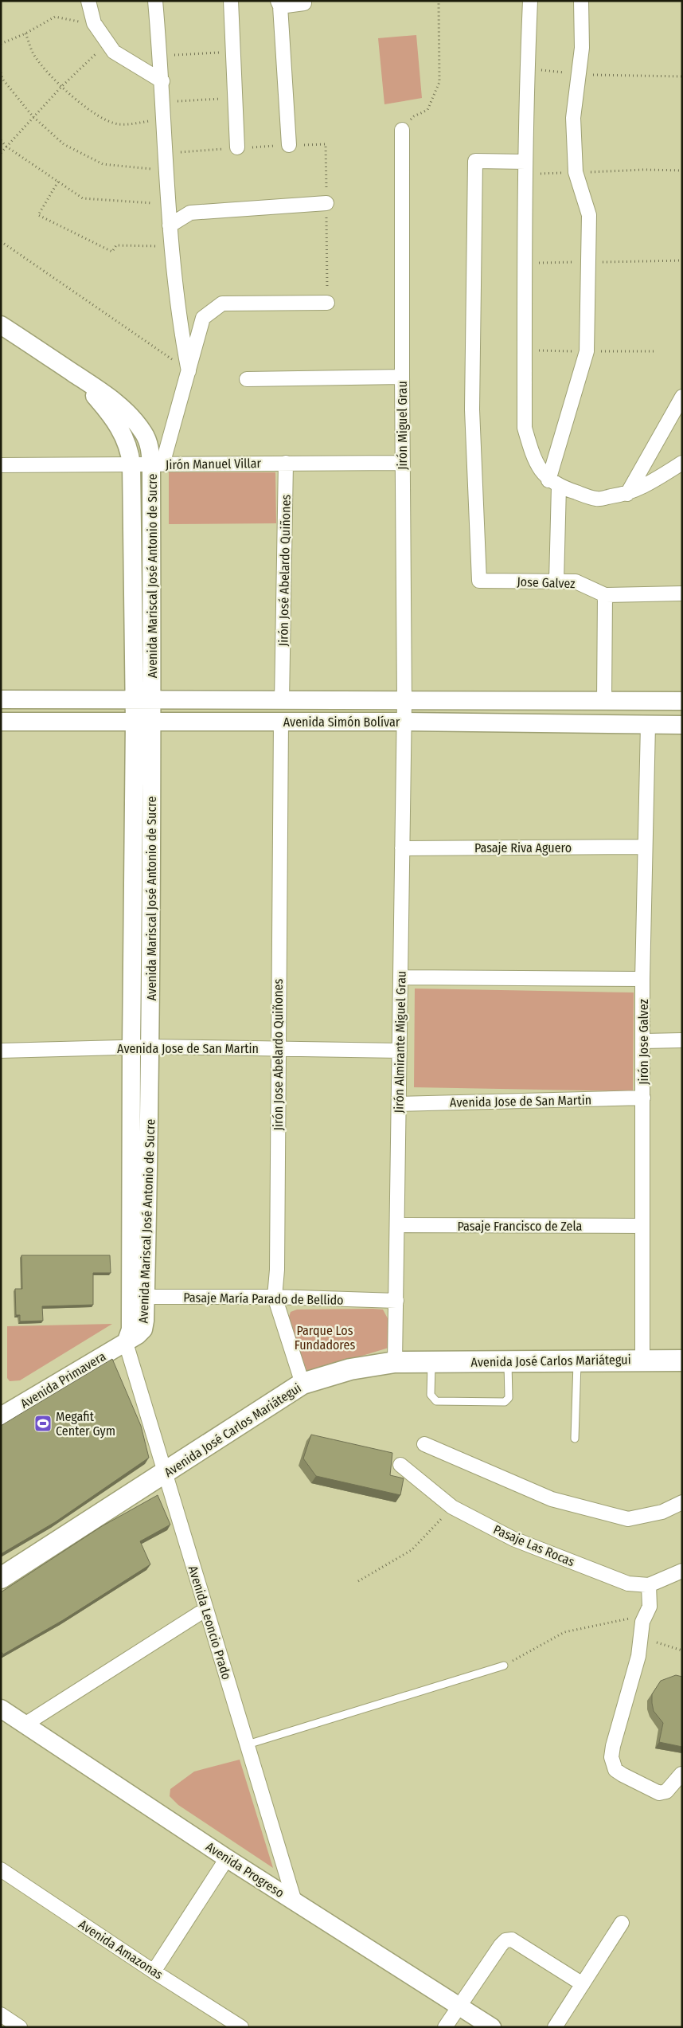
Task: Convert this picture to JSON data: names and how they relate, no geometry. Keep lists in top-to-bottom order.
{
  "streets": {
    "main road": ["Avenida José Carlos Mariátegui"],
    "street": [
      "Jirón Miguel Grau",
      "Jirón Manuel Villar",
      "Jirón José Abelardo Quiñones",
      "Avenida Mariscal José Antonio de Sucre",
      "Jose Galvez",
      "Avenida Simón Bolívar",
      "Pasaje Riva Aguero",
      "Jirón Almirante Miguel Grau",
      "Jirón Jose Galvez",
      "Avenida Jose de San Martin",
      "Jirón Jose Abelardo Quiñones",
      "Pasaje Francisco de Zela",
      "Pasaje María Parado de Bellido",
      "Avenida Primavera",
      "Pasaje Las Rocas",
      "Avenida Leoncio Prado",
      "Avenida Progreso",
      "Avenida Amazonas"
    ]
  },
  "crossings": [
    ["Jirón Miguel Grau", "Jirón Manuel Villar"],
    ["Jirón Miguel Grau", "Avenida Simón Bolívar"],
    ["Jirón Miguel Grau", "Jirón Almirante Miguel Grau"],
    ["Jirón Manuel Villar", "Jirón José Abelardo Quiñones"],
    ["Jirón Manuel Villar", "Avenida Mariscal José Antonio de Sucre"],
    ["Jirón José Abelardo Quiñones", "Avenida Simón Bolívar"],
    ["Avenida Mariscal José Antonio de Sucre", "Avenida Simón Bolívar"],
    ["Avenida Mariscal José Antonio de Sucre", "Avenida Jose de San Martin"],
    ["Avenida Mariscal José Antonio de Sucre", "Pasaje María Parado de Bellido"],
    ["Avenida Mariscal José Antonio de Sucre", "Avenida Primavera"],
    ["Avenida Mariscal José Antonio de Sucre", "Avenida Leoncio Prado"],
    ["Avenida Simón Bolívar", "Jirón Almirante Miguel Grau"],
    ["Avenida Simón Bolívar", "Jirón Jose Galvez"],
    ["Avenida Simón Bolívar", "Jirón Jose Abelardo Quiñones"],
    ["Pasaje Riva Aguero", "Jirón Almirante Miguel Grau"],
    ["Pasaje Riva Aguero", "Jirón Jose Galvez"],
    ["Jirón Almirante Miguel Grau", "Avenida Jose de San Martin"],
    ["Jirón Almirante Miguel Grau", "Pasaje Francisco de Zela"],
    ["Jirón Almirante Miguel Grau", "Pasaje María Parado de Bellido"],
    ["Jirón Almirante Miguel Grau", "Avenida José Carlos Mariátegui"],
    ["Jirón Jose Galvez", "Avenida Jose de San Martin"],
    ["Jirón Jose Galvez", "Pasaje Francisco de Zela"],
    ["Jirón Jose Galvez", "Avenida José Carlos Mariátegui"],
    ["Avenida Jose de San Martin", "Jirón Jose Abelardo Quiñones"],
    ["Jirón Jose Abelardo Quiñones", "Pasaje María Parado de Bellido"],
    ["Jirón Jose Abelardo Quiñones", "Avenida José Carlos Mariátegui"],
    ["Avenida José Carlos Mariátegui", "Avenida Leoncio Prado"],
    ["Avenida Primavera", "Avenida Leoncio Prado"],
    ["Avenida Leoncio Prado", "Avenida Progreso"]
  ],
  "parks": ["Parque Los Fundadores"],
  "places": {
    "sports": ["Megafit Center Gym"]
  }
}
